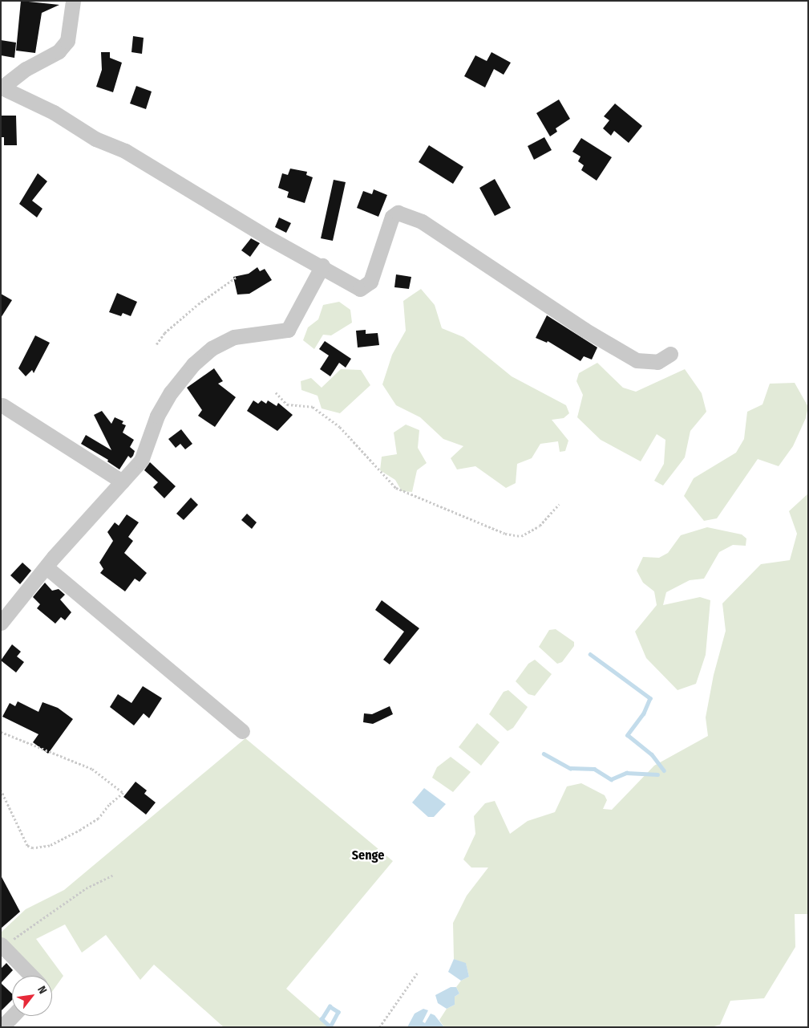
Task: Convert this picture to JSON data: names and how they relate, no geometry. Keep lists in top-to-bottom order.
{
  "districts": ["Senge"],
  "north": "top right"
}
